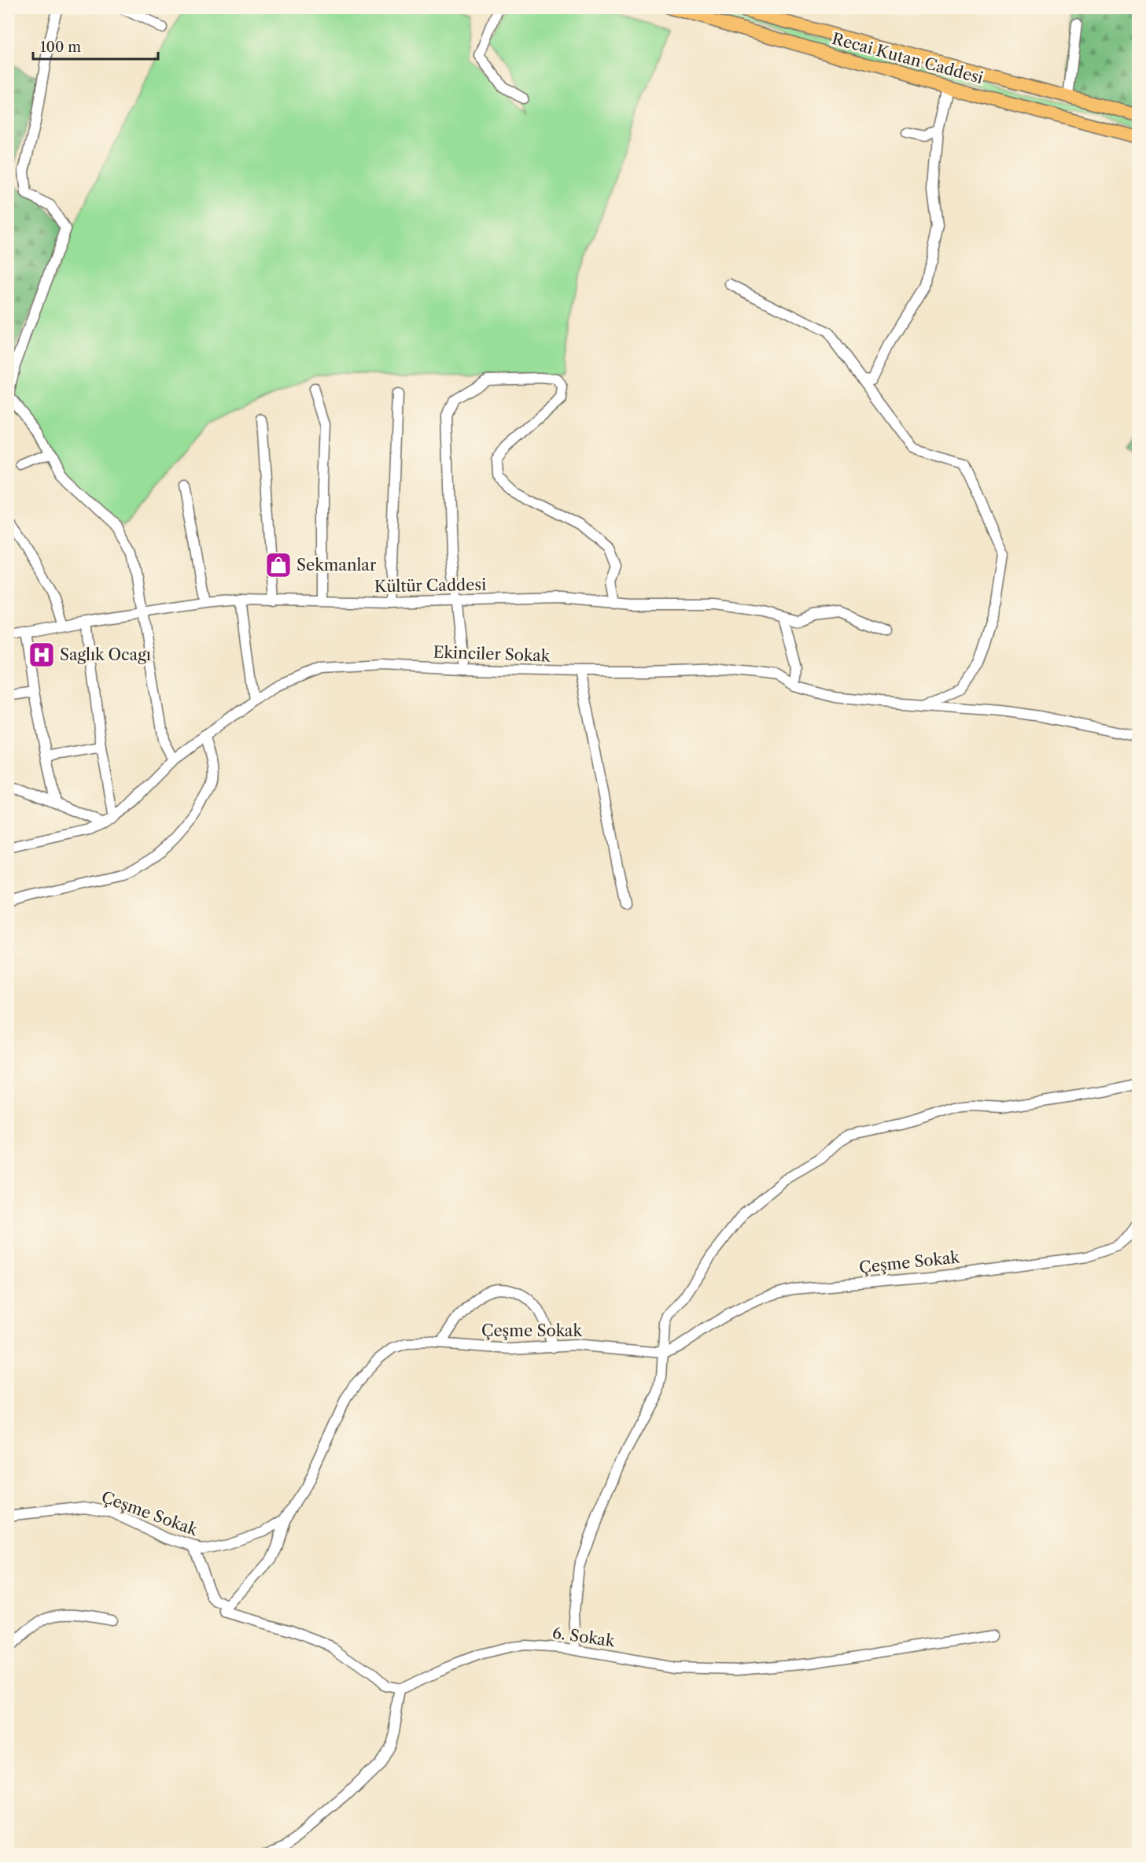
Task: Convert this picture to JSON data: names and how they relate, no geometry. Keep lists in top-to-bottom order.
{
  "streets": {
    "main road": ["Recai Kutan Caddesi"],
    "street": [
      "Kültür Caddesi",
      "Ekinciler Sokak",
      "Çeşme Sokak",
      "6. Sokak"
    ]
  },
  "places": {
    "shop": ["Sekmanlar"],
    "hospital": ["Saglık Ocagı"]
  },
  "scale_bar": "100 m"
}
